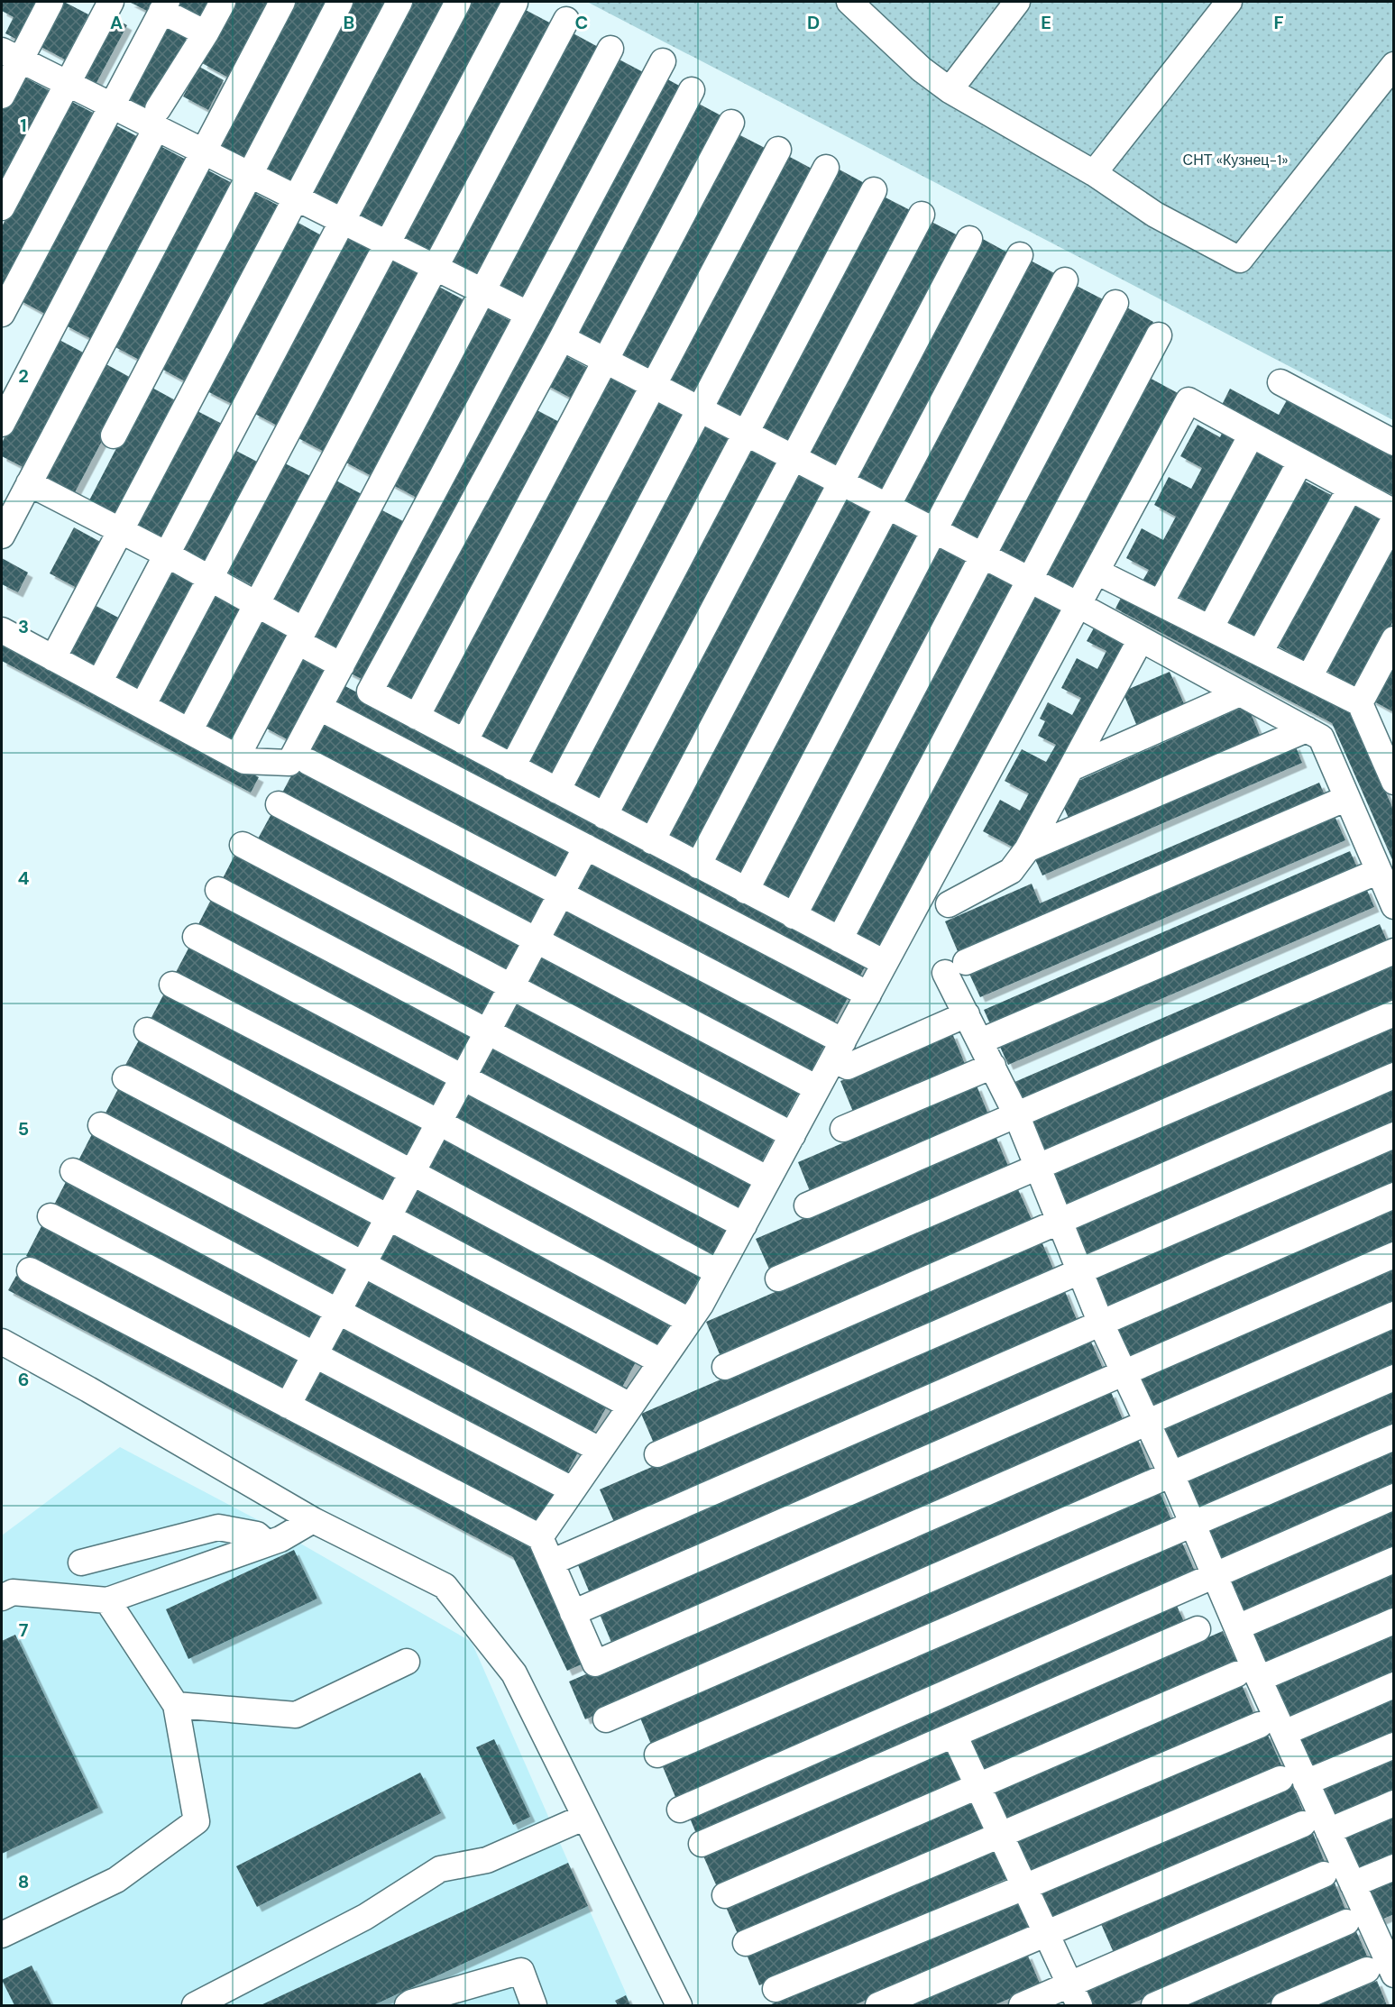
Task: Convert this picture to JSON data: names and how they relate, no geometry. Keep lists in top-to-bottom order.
{
  "parks": ["СНТ «Кузнец-1»"],
  "grid": {
    "columns": [
      "A",
      "B",
      "C",
      "D",
      "E",
      "F"
    ],
    "rows": [
      "1",
      "2",
      "3",
      "4",
      "5",
      "6",
      "7",
      "8"
    ]
  }
}
